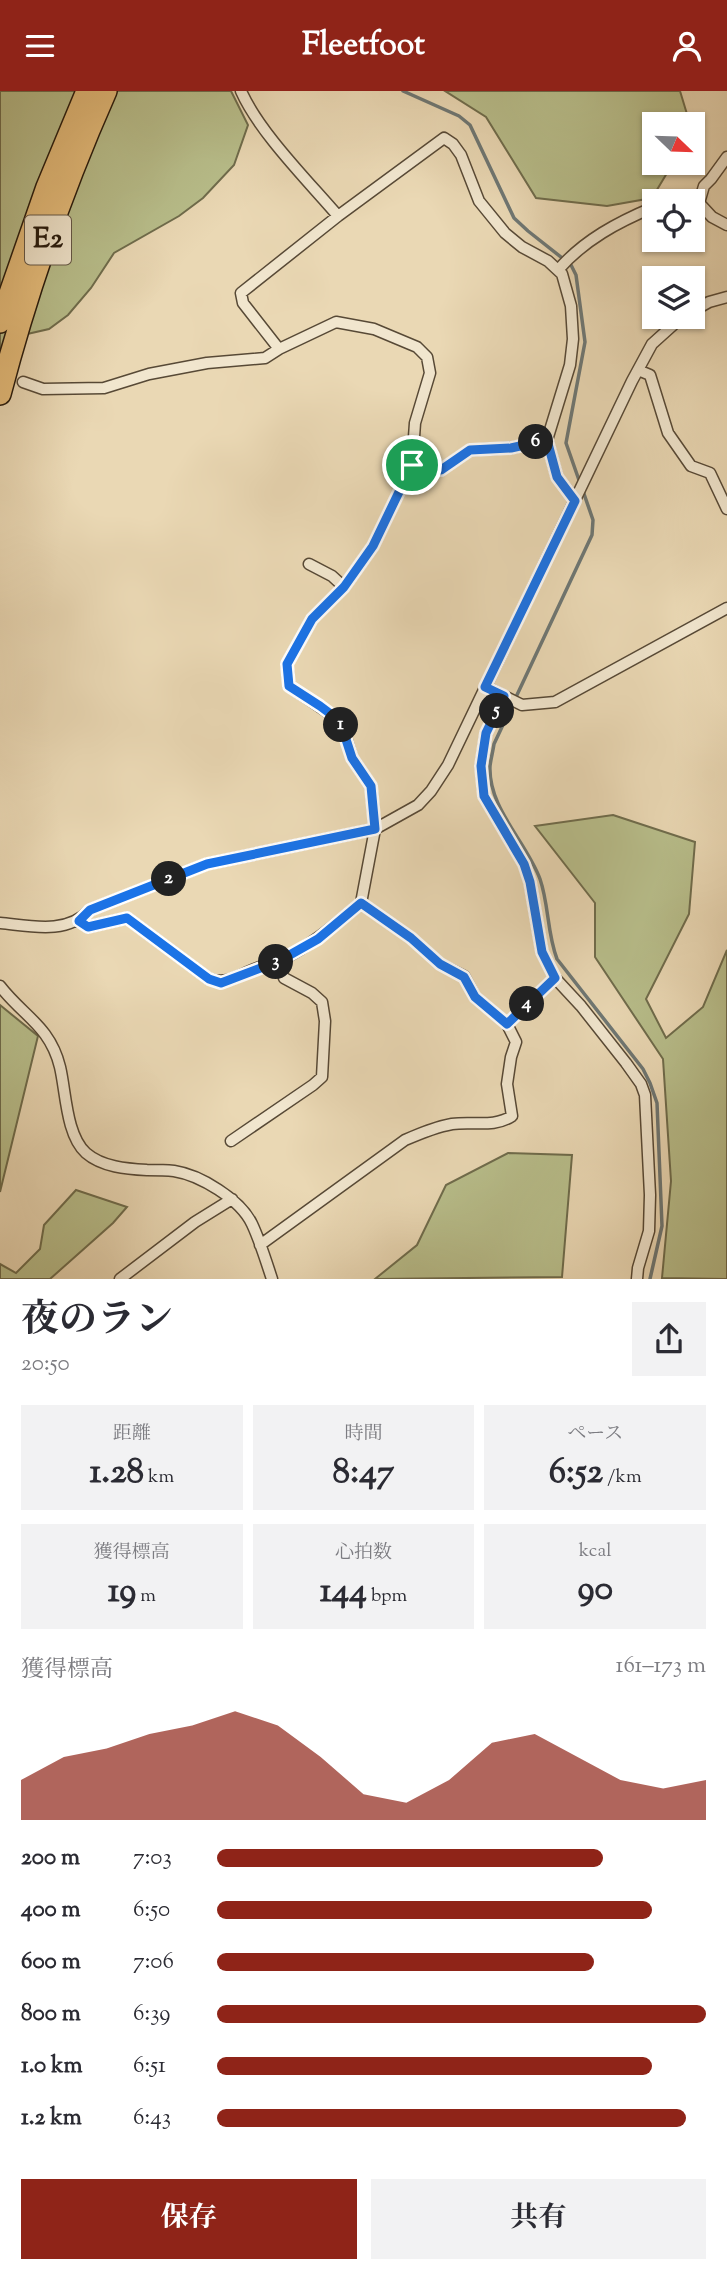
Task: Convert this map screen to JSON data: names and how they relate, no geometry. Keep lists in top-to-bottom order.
{
  "streets": {
    "highway": ["E2"]
  },
  "north": "bottom right",
  "page": {
    "header": "Fleetfoot",
    "pins": [
      "6",
      "5",
      "1",
      "2",
      "3",
      "4"
    ],
    "heading": ["夜のラン", "20:50"],
    "stats": [
      ["距離", "1.28 km"],
      ["時間", "8:47"],
      ["ペース", "6:52 /km"],
      ["獲得標高", "19 m"],
      ["心拍数", "144 bpm"],
      ["kcal", "90"]
    ],
    "chart": ["獲得標高", "161–173 m"],
    "list": [
      {
        "name": "200 m",
        "note": "7:03"
      },
      {
        "name": "400 m",
        "note": "6:50"
      },
      {
        "name": "600 m",
        "note": "7:06"
      },
      {
        "name": "800 m",
        "note": "6:39"
      },
      {
        "name": "1.0 km",
        "note": "6:51"
      },
      {
        "name": "1.2 km",
        "note": "6:43"
      }
    ],
    "buttons": ["保存", "共有"]
  }
}
